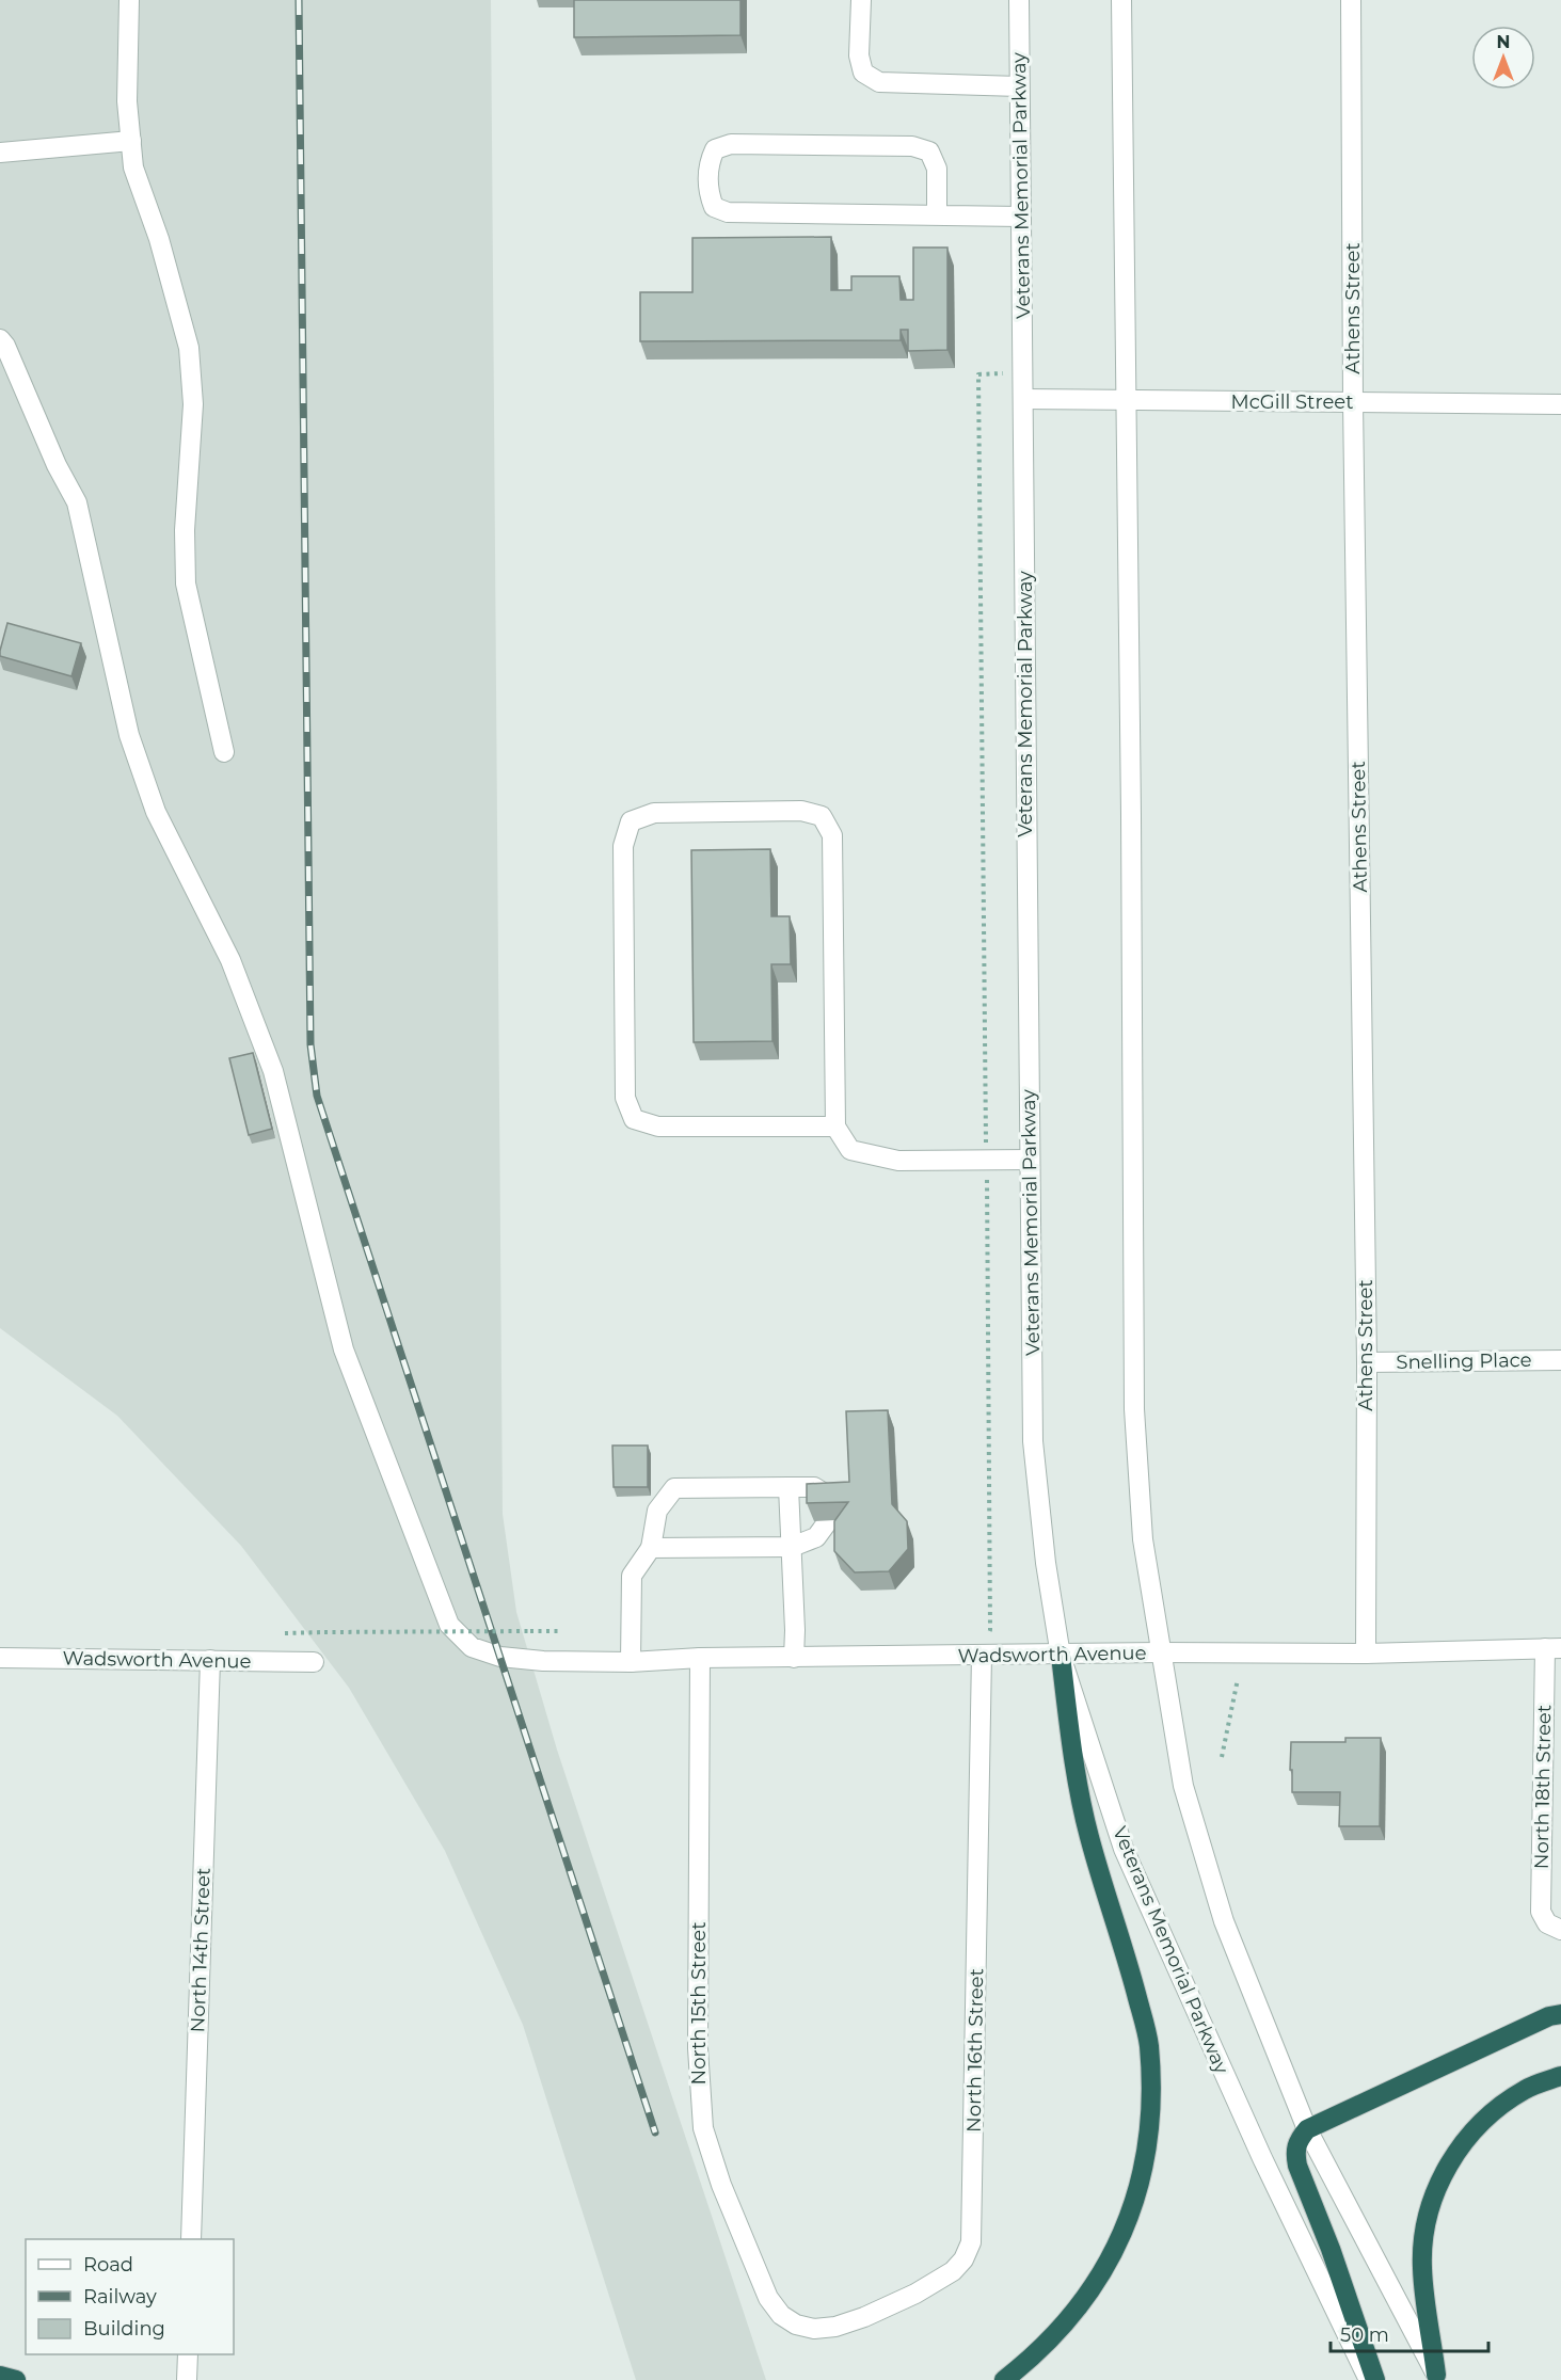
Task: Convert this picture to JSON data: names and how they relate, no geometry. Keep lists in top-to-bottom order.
{
  "streets": {
    "street": [
      "Veterans Memorial Parkway",
      "Athens Street",
      "McGill Street",
      "Snelling Place",
      "Wadsworth Avenue",
      "North 18th Street",
      "North 14th Street",
      "North 15th Street",
      "North 16th Street"
    ]
  },
  "crossings": [
    ["Veterans Memorial Parkway", "McGill Street"],
    ["Veterans Memorial Parkway", "Wadsworth Avenue"],
    ["Athens Street", "McGill Street"],
    ["Athens Street", "Snelling Place"],
    ["Athens Street", "Wadsworth Avenue"],
    ["Wadsworth Avenue", "North 18th Street"],
    ["Wadsworth Avenue", "North 14th Street"],
    ["Wadsworth Avenue", "North 15th Street"],
    ["Wadsworth Avenue", "North 16th Street"],
    ["North 15th Street", "North 16th Street"]
  ],
  "legend": ["Road", "Railway", "Building"],
  "scale_bar": "50 m",
  "north": "top"
}
